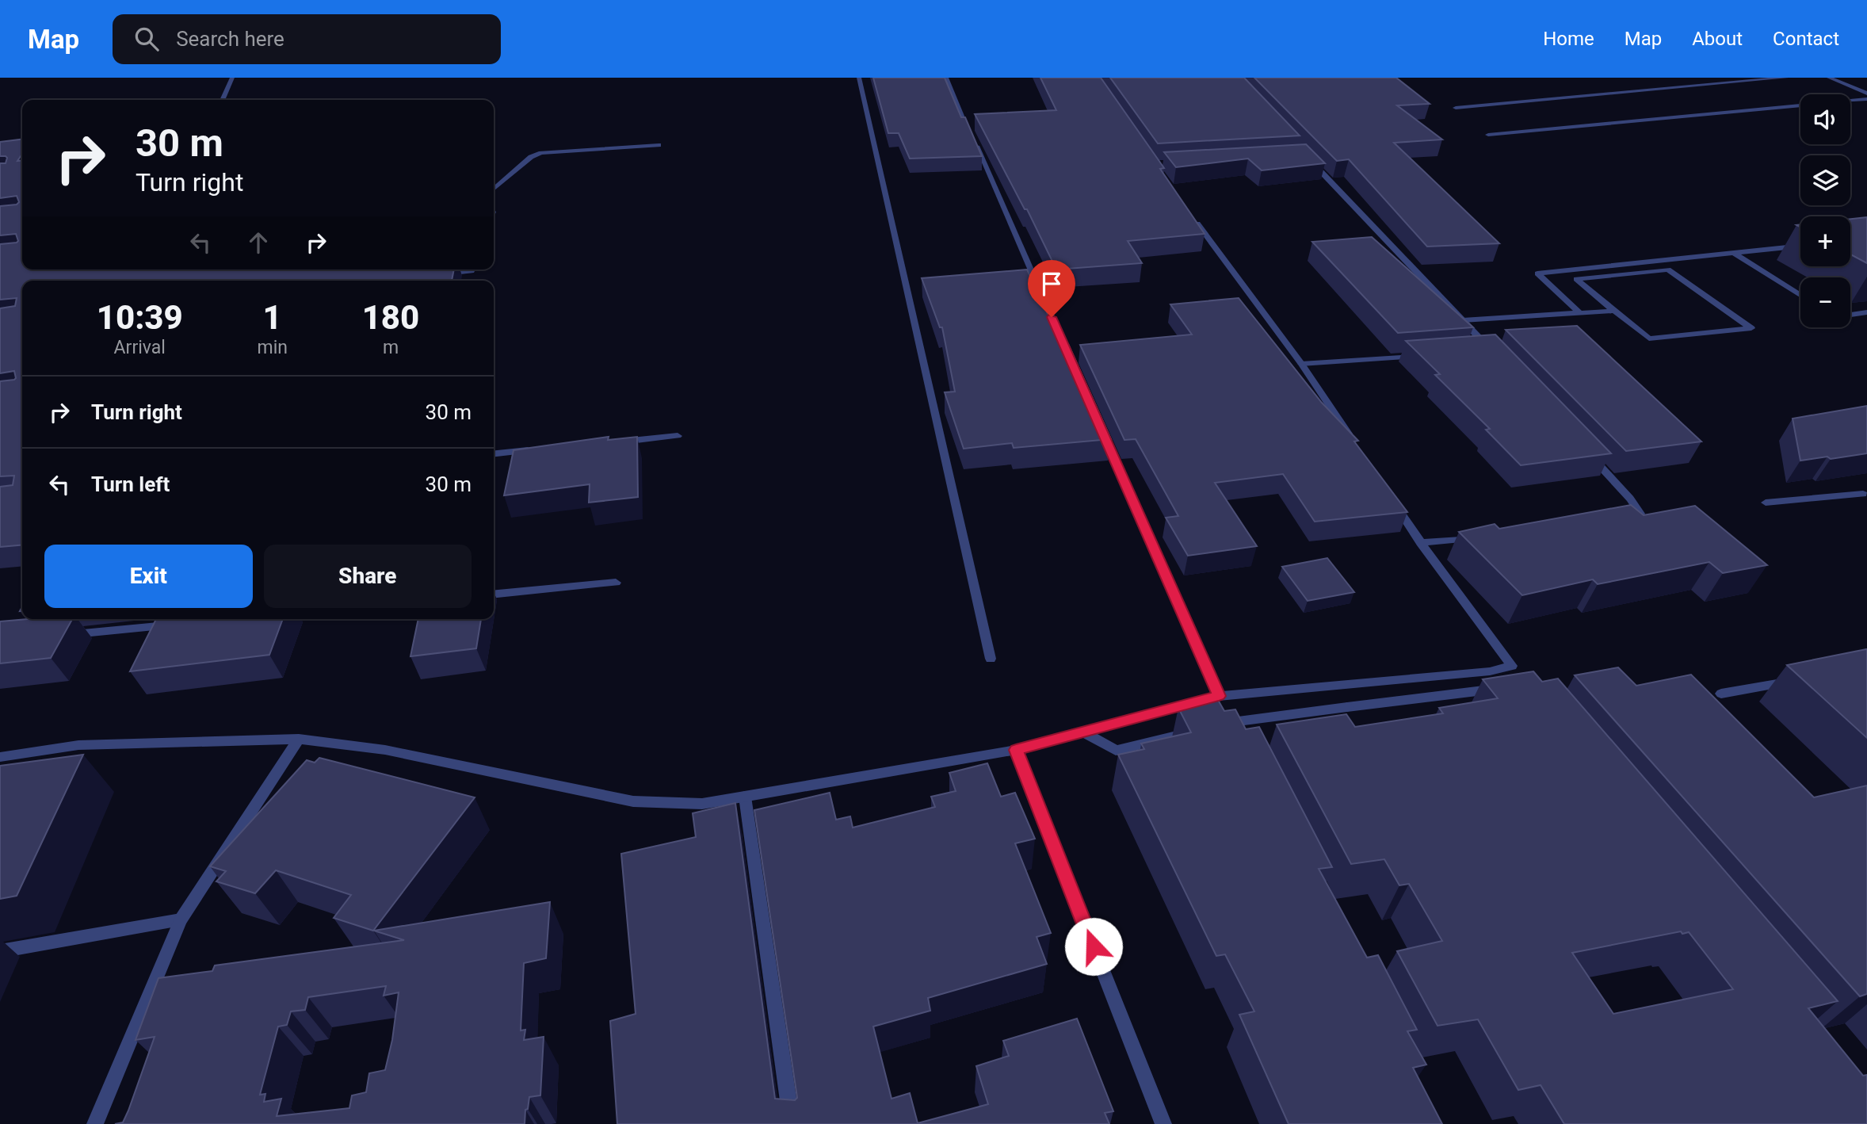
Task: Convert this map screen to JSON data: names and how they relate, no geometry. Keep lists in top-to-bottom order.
{
  "page": {
    "header": "Map",
    "search": "Search here",
    "nav": [
      "Home",
      "Map",
      "About",
      "Contact"
    ],
    "map_buttons": ["+", "−"],
    "turn": ["30 m", "Turn right"],
    "eta": [
      "10:39",
      "Arrival",
      "1",
      "min",
      "180",
      "m"
    ],
    "list": [
      {
        "name": "Turn right",
        "value": "30 m"
      },
      {
        "name": "Turn left",
        "value": "30 m"
      }
    ],
    "buttons": ["Exit", "Share"]
  }
}
